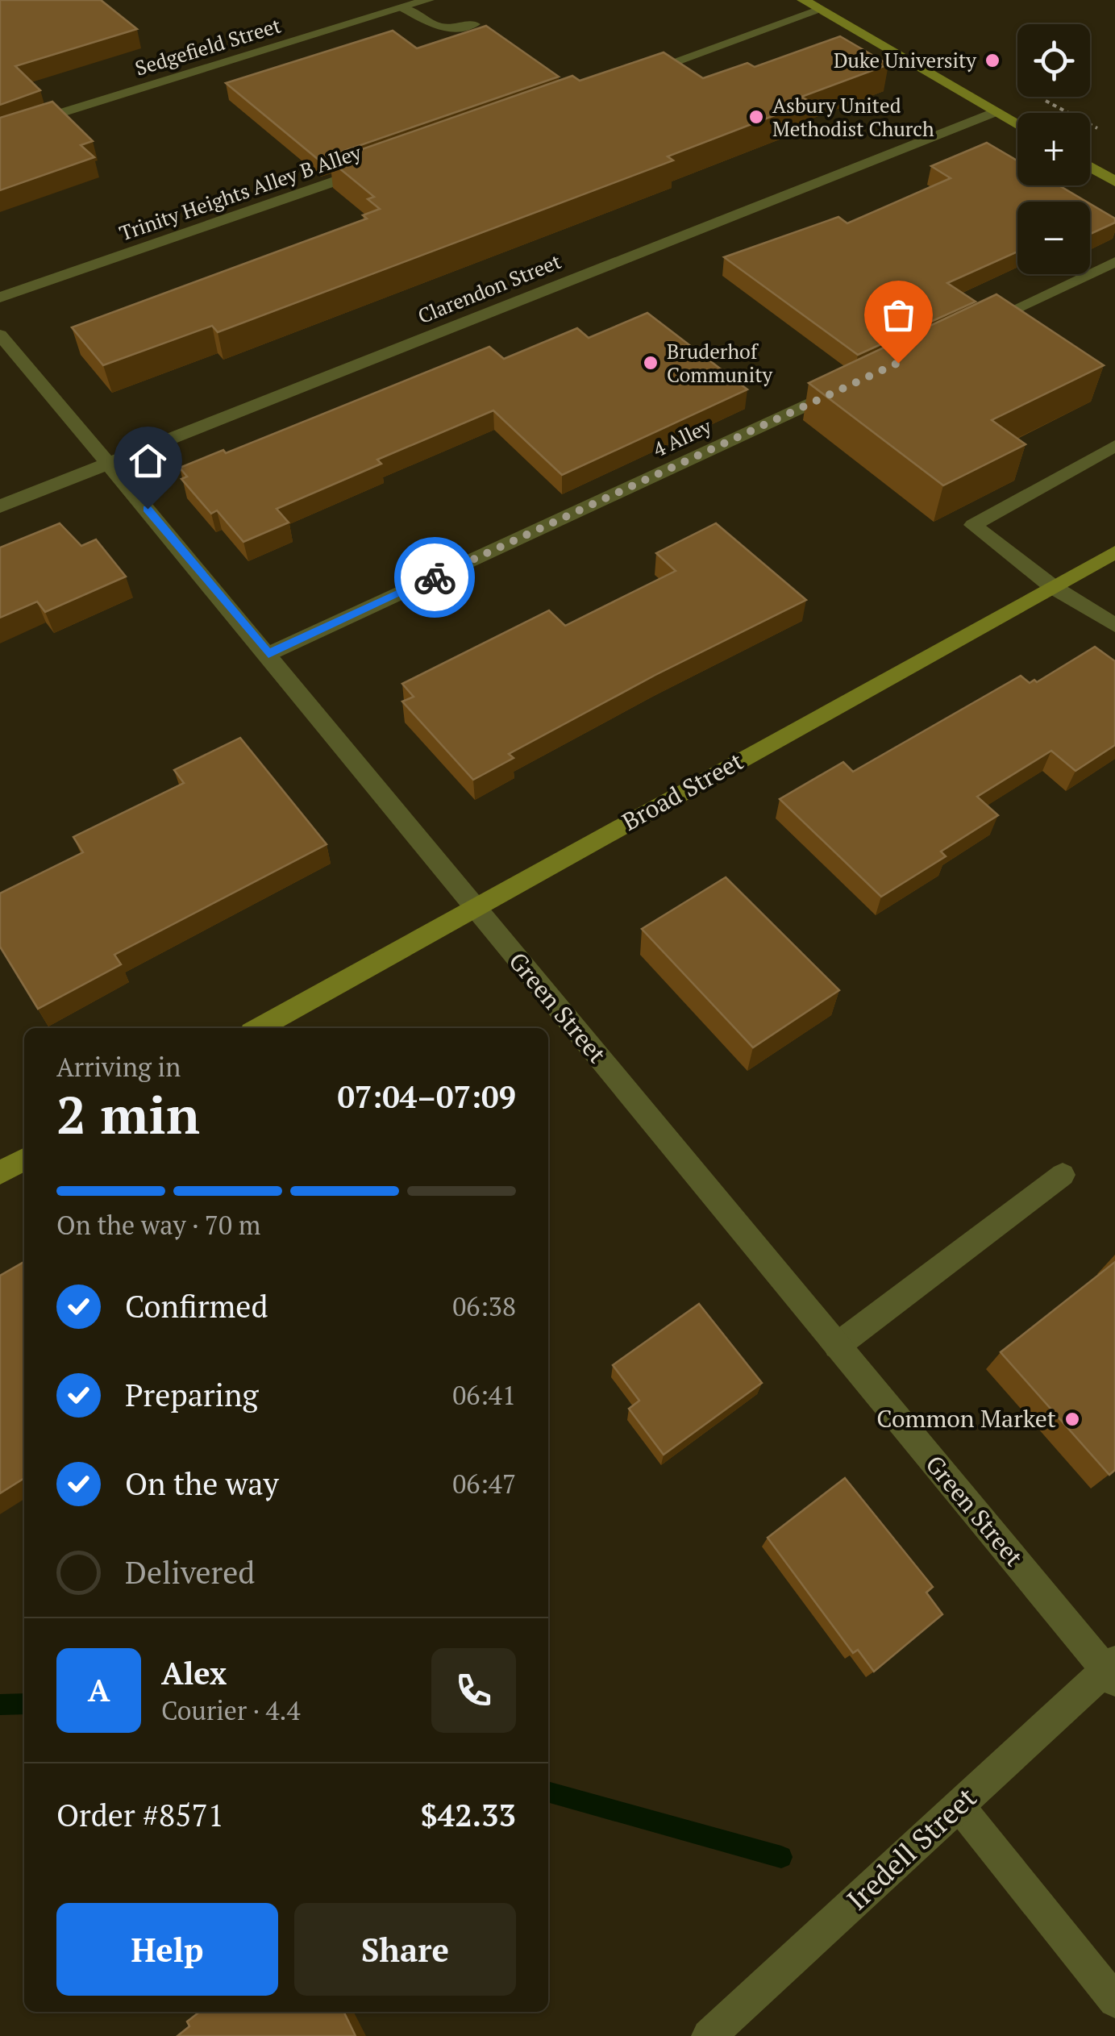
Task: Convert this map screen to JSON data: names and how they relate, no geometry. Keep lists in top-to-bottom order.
{
  "streets": {
    "street": [
      "Sedgefield Street",
      "Trinity Heights Alley B Alley",
      "Clarendon Street",
      "4 Alley",
      "Broad Street",
      "Green Street",
      "Iredell Street"
    ]
  },
  "crossings": [
    ["Clarendon Street", "Green Street"],
    ["4 Alley", "Green Street"],
    ["Broad Street", "Green Street"],
    ["Green Street", "Iredell Street"]
  ],
  "places": [
    "Duke University",
    "Asbury United Methodist Church",
    "Bruderhof Community",
    "Common Market"
  ],
  "page": {
    "map_buttons": ["+", "−"],
    "heading": ["2 min", "Arriving in", "07:04–07:09"],
    "panel": [
      "Alex",
      "Courier · 4.4",
      "Order #8571",
      "$42.33"
    ],
    "bar": "On the way · 70 m",
    "list": [
      ["Confirmed", "06:38"],
      ["Preparing", "06:41"],
      ["On the way", "06:47"],
      "Delivered"
    ],
    "round": "A",
    "buttons": ["Help", "Share"]
  }
}
